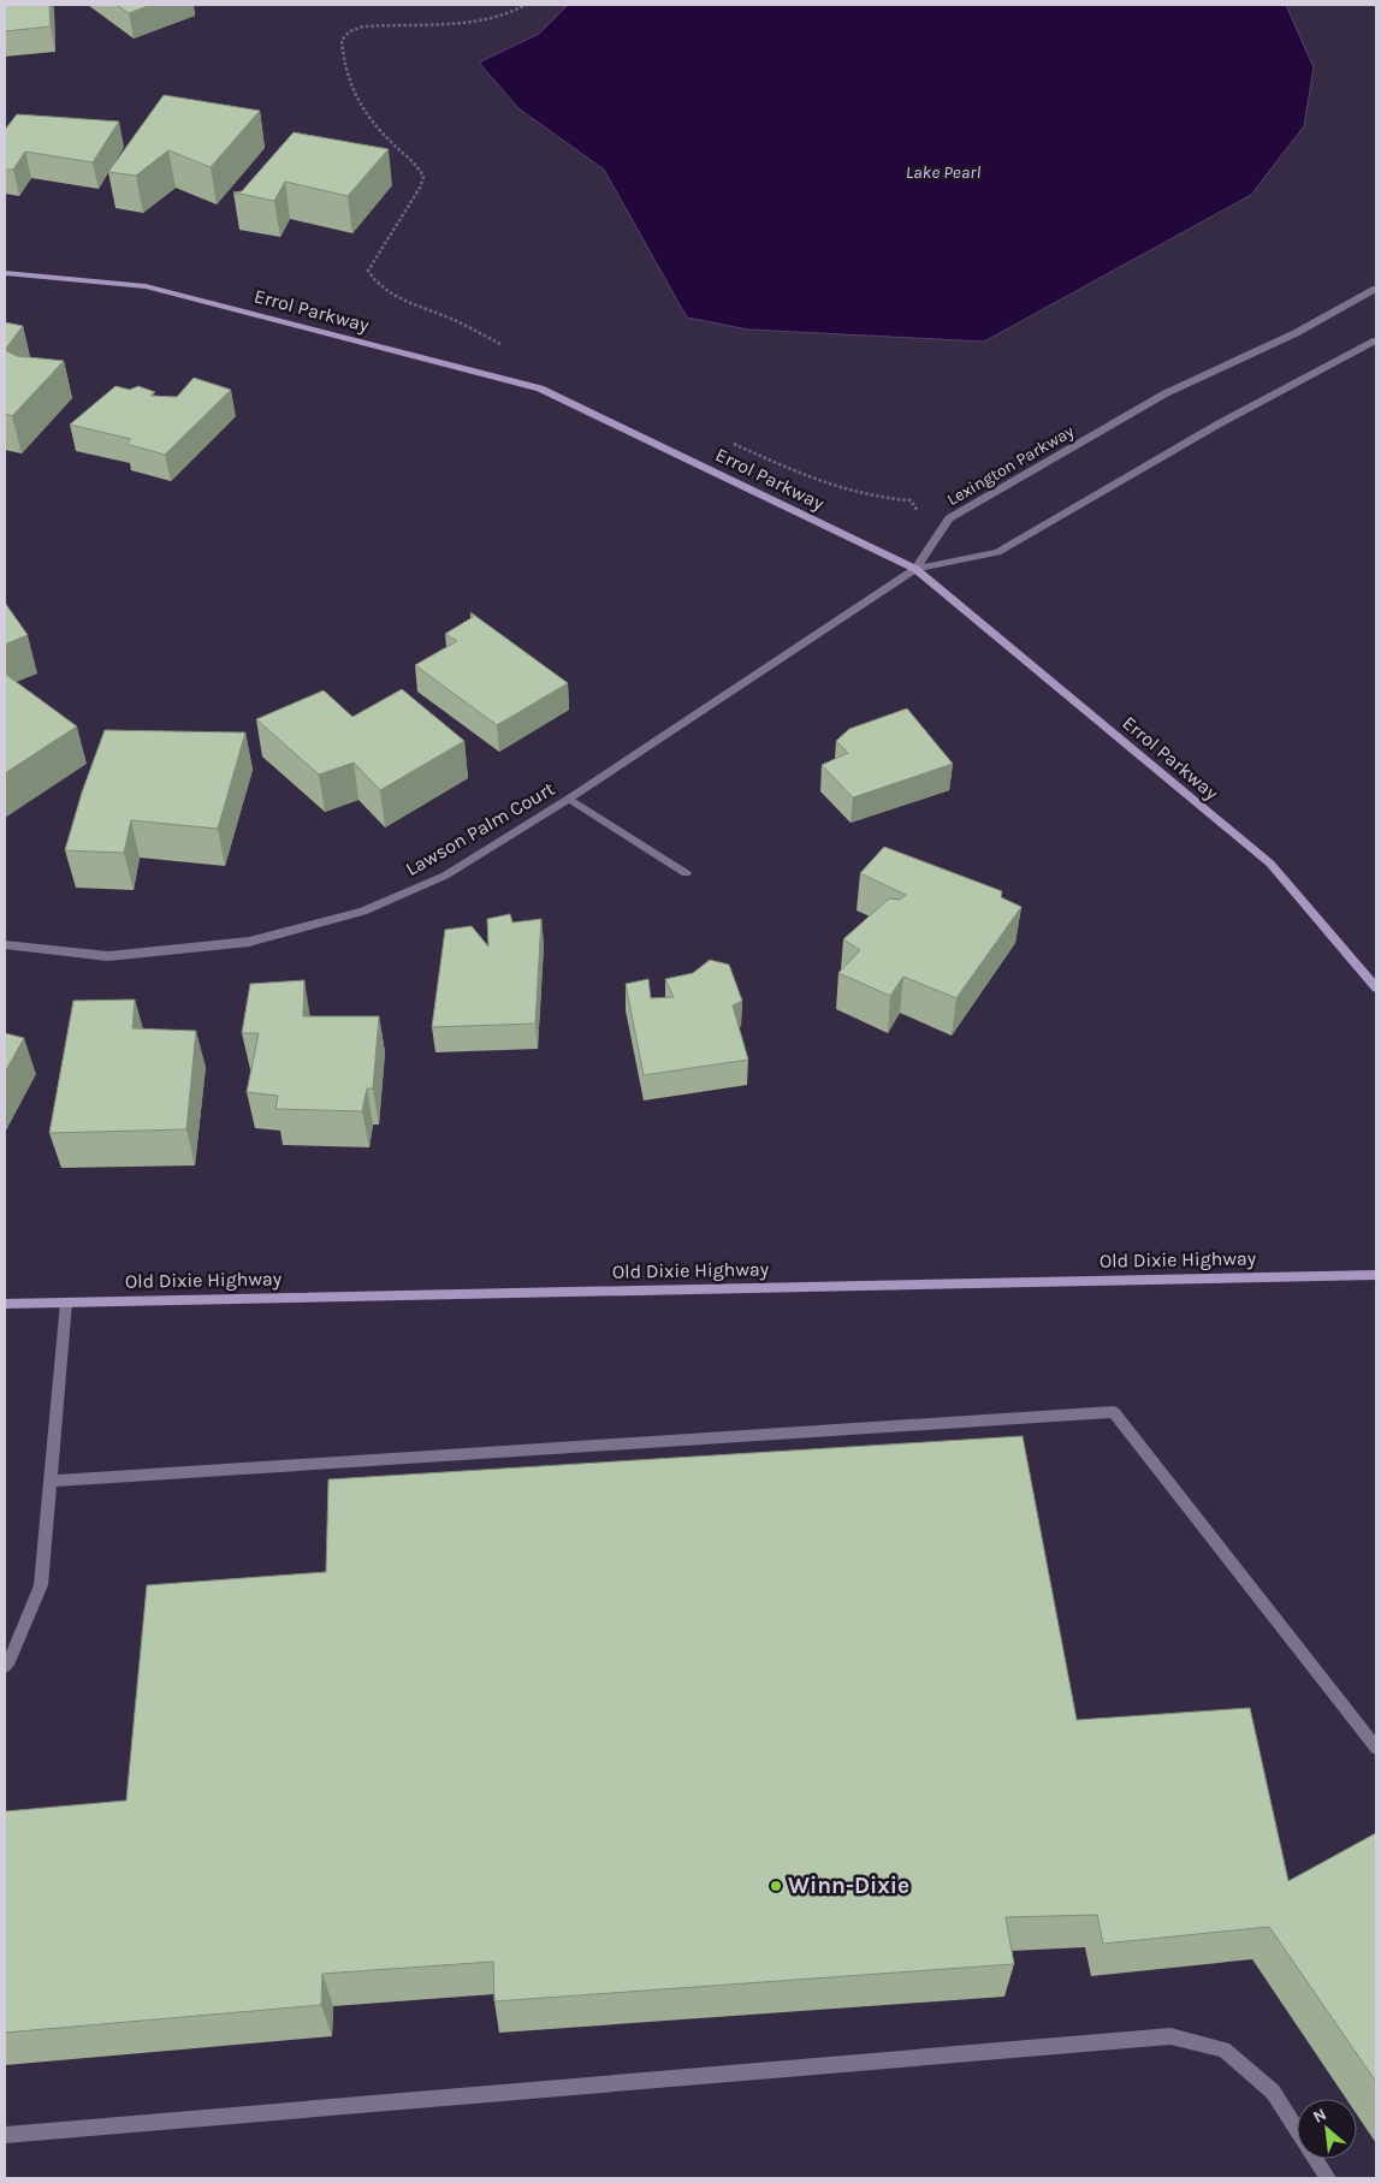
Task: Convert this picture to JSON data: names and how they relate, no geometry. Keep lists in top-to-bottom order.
{
  "streets": {
    "street": [
      "Errol Parkway",
      "Lexington Parkway",
      "Lawson Palm Court",
      "Old Dixie Highway"
    ]
  },
  "crossings": [
    ["Errol Parkway", "Lexington Parkway"],
    ["Errol Parkway", "Lawson Palm Court"],
    ["Lexington Parkway", "Lawson Palm Court"]
  ],
  "water": ["Lake Pearl"],
  "places": ["Winn-Dixie"],
  "north": "top left"
}
